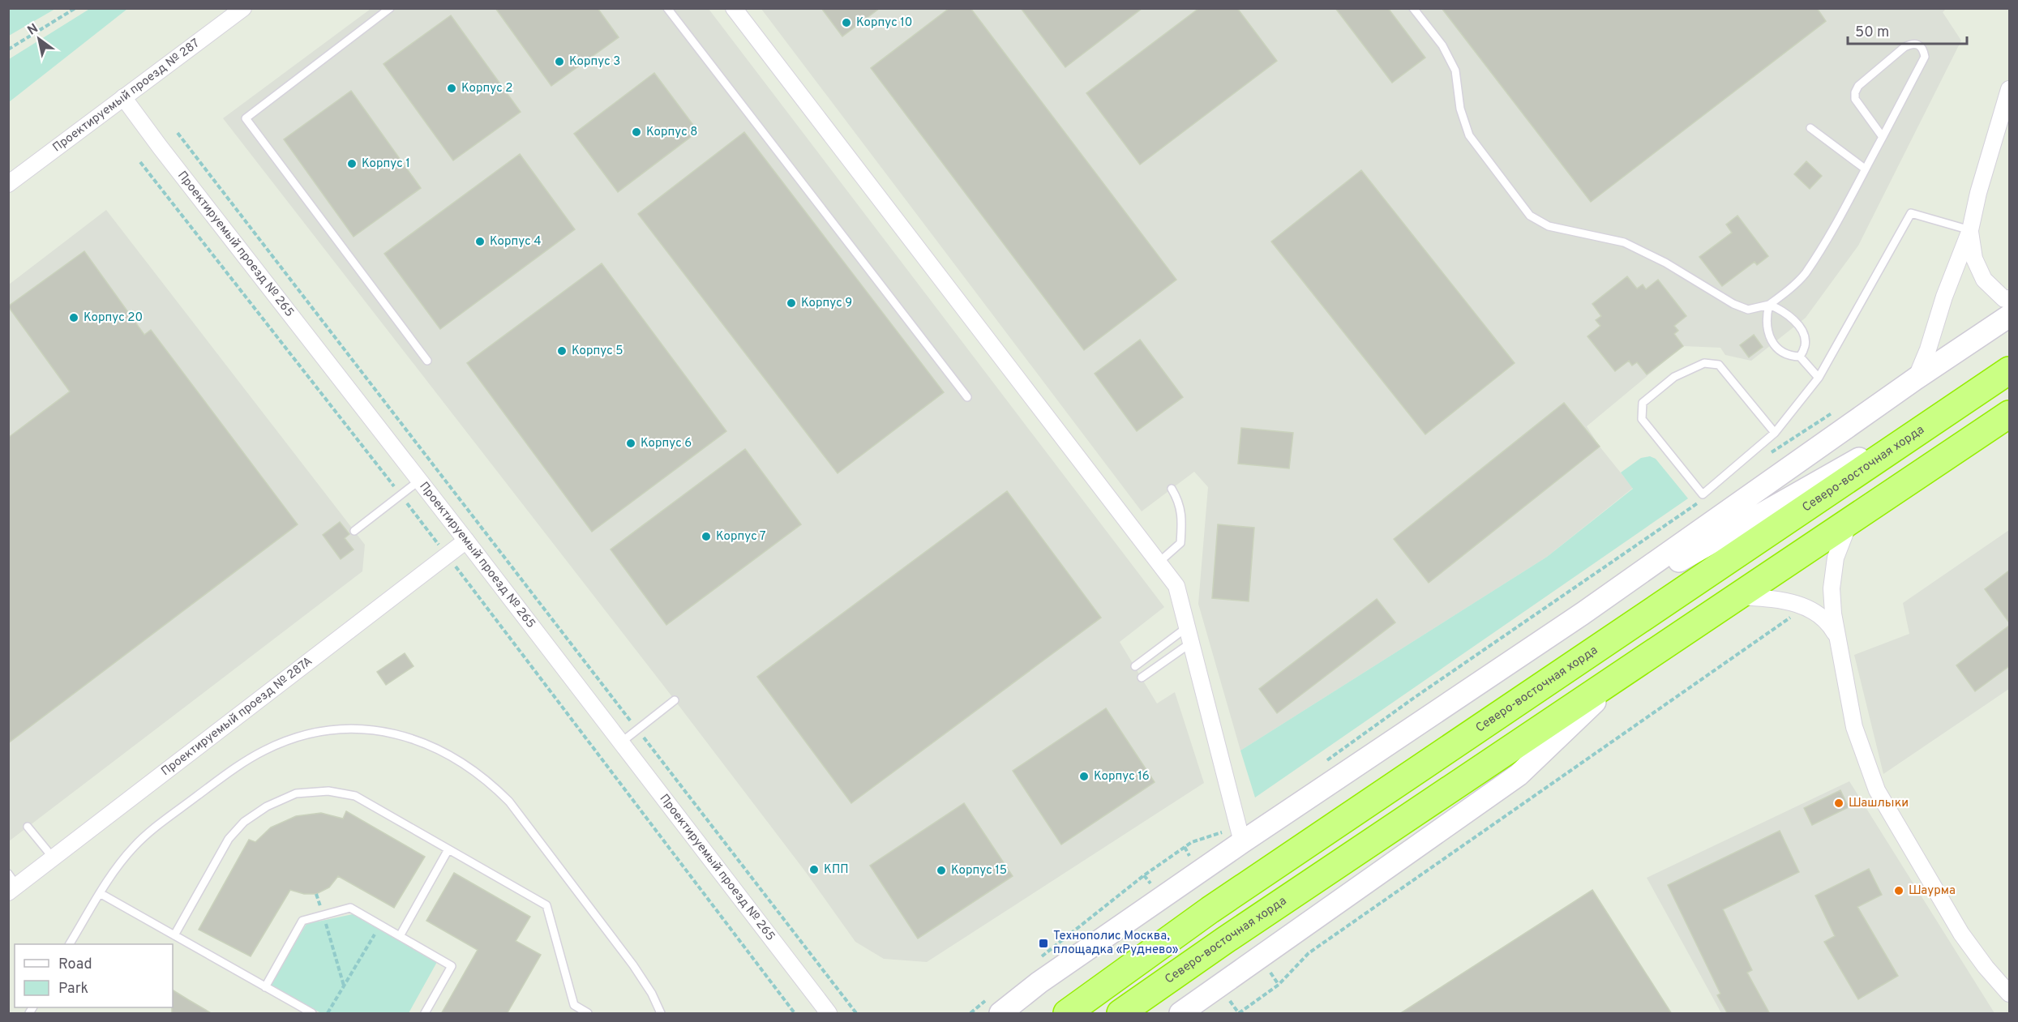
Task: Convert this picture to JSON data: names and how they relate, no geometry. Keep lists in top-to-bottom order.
{
  "streets": {
    "highway": ["Северо-восточная хорда"],
    "street": ["Проектируемый проезд № 287", "Проектируемый проезд № 265", "Проектируемый проезд № 287А"]
  },
  "crossings": [
    ["Проектируемый проезд № 287", "Проектируемый проезд № 265"],
    ["Проектируемый проезд № 265", "Проектируемый проезд № 287А"]
  ],
  "places": {
    "other": [
      "Корпус 10",
      "Корпус 3",
      "Корпус 2",
      "Корпус 8",
      "Корпус 1",
      "Корпус 4",
      "Корпус 9",
      "Корпус 20",
      "Корпус 5",
      "Корпус 6",
      "Корпус 7",
      "Корпус 16",
      "Шашлыки",
      "КПП",
      "Корпус 15",
      "Шаурма"
    ],
    "transit": ["Технополис Москва, площадка «Руднево»"]
  },
  "legend": ["Road", "Park"],
  "scale_bar": "50 m",
  "north": "top left"
}
